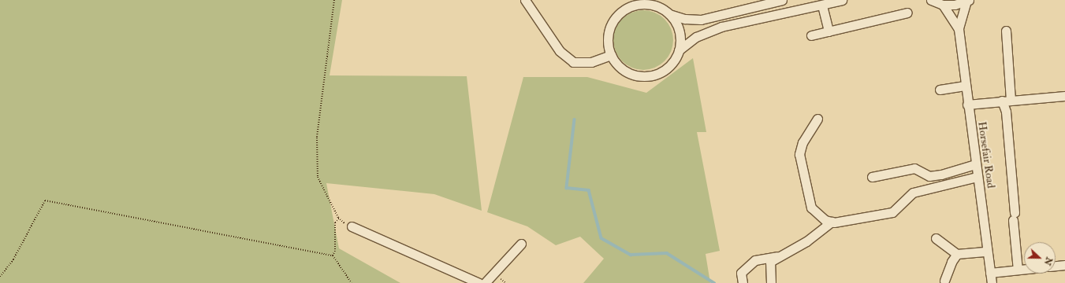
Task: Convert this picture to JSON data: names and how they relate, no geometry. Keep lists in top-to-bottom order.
{
  "streets": {
    "street": ["Horsefair Road"]
  },
  "north": "right"
}
